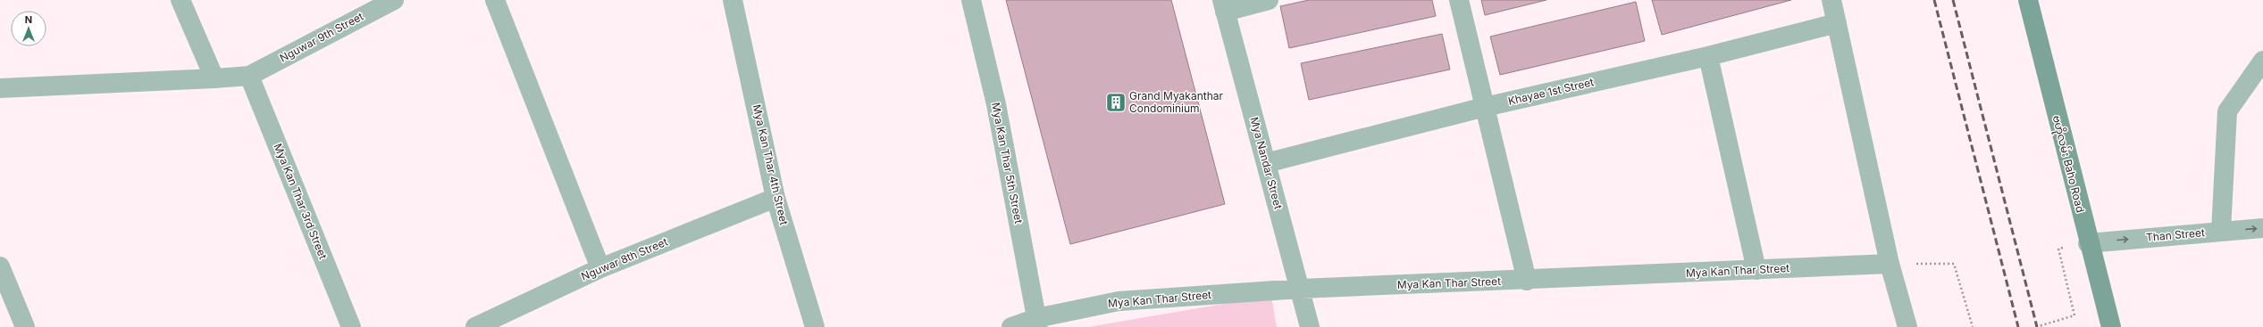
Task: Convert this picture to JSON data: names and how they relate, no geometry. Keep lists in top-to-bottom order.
{
  "streets": {
    "main road": ["ဗဟိုလမ်း Baho Road"],
    "street": [
      "Nguwar 9th Street",
      "Khayae 1st Street",
      "Mya Kan Thar 5th Street",
      "Mya Nandar Street",
      "Mya Kan Thar 4th Street",
      "Mya Kan Thar 3rd Street",
      "Than Street",
      "Nguwar 8th Street",
      "Mya Kan Thar Street"
    ]
  },
  "crossings": [
    ["Nguwar 9th Street", "Mya Kan Thar 3rd Street"],
    ["Khayae 1st Street", "Mya Nandar Street"],
    ["Mya Kan Thar 5th Street", "Mya Kan Thar Street"],
    ["Mya Nandar Street", "Mya Kan Thar Street"],
    ["ဗဟိုလမ်း Baho Road", "Than Street"],
    ["Mya Kan Thar 4th Street", "Nguwar 8th Street"]
  ],
  "one_way": ["Than Street"],
  "places": {
    "building": ["Grand Myakanthar Condominium"]
  },
  "north": "top"
}
